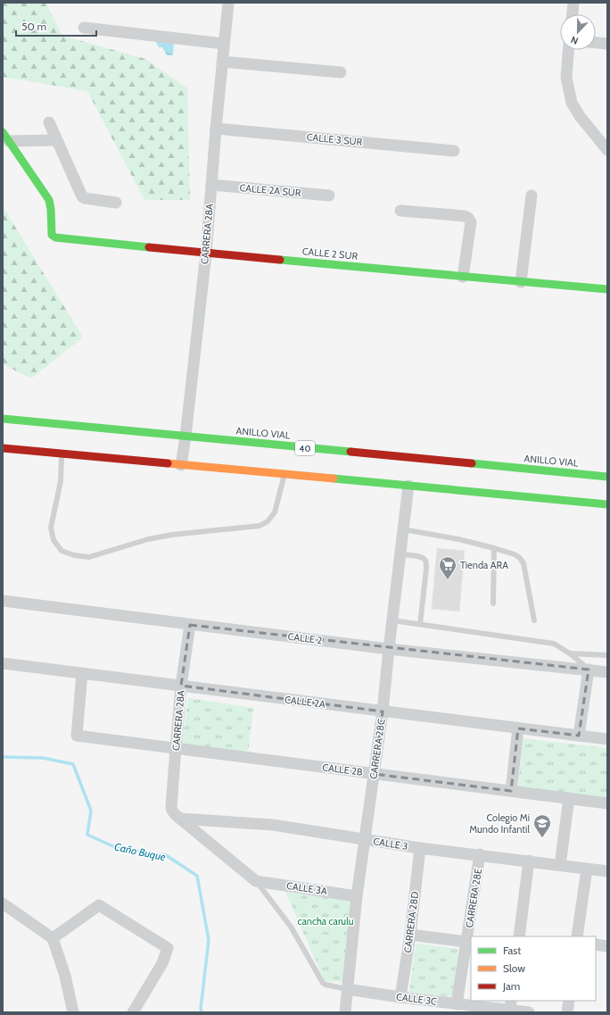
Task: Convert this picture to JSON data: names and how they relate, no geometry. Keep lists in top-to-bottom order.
{
  "streets": {
    "main road": ["CALLE 2 SUR", "ANILLO VIAL", "40"],
    "street": [
      "CALLE 3 SUR",
      "CALLE 2A SUR",
      "CARRERA 28A",
      "CALLE 2",
      "CALLE 2A",
      "CARRERA 28C",
      "CALLE 2B",
      "CALLE 3",
      "CALLE 3A",
      "CARRERA 28E",
      "CARRERA 28D",
      "CALLE 3C"
    ]
  },
  "crossings": [
    ["CALLE 3 SUR", "CARRERA 28A"],
    ["CALLE 2A SUR", "CARRERA 28A"],
    ["CARRERA 28A", "CALLE 2 SUR"],
    ["CARRERA 28A", "ANILLO VIAL"],
    ["CARRERA 28A", "CALLE 2"],
    ["CARRERA 28A", "CALLE 2A"],
    ["CARRERA 28A", "CALLE 2B"],
    ["CARRERA 28A", "CALLE 3"],
    ["CALLE 2", "CARRERA 28C"],
    ["CALLE 2A", "CARRERA 28C"],
    ["CALLE 2A", "CALLE 2B"],
    ["CARRERA 28C", "CALLE 2B"],
    ["CARRERA 28C", "CALLE 3"],
    ["CARRERA 28C", "CALLE 3A"],
    ["CARRERA 28C", "CALLE 3C"],
    ["CALLE 3", "CARRERA 28E"],
    ["CALLE 3", "CARRERA 28D"],
    ["CARRERA 28E", "CALLE 3C"],
    ["CARRERA 28D", "CALLE 3C"]
  ],
  "water": ["Caño Buque"],
  "parks": ["cancha carulu"],
  "places": {
    "supermarket": ["Tienda ARA"],
    "school or university": ["Colegio Mi Mundo Infantil"]
  },
  "legend": ["Fast", "Slow", "Jam"],
  "scale_bar": "50 m",
  "north": "bottom"
}
